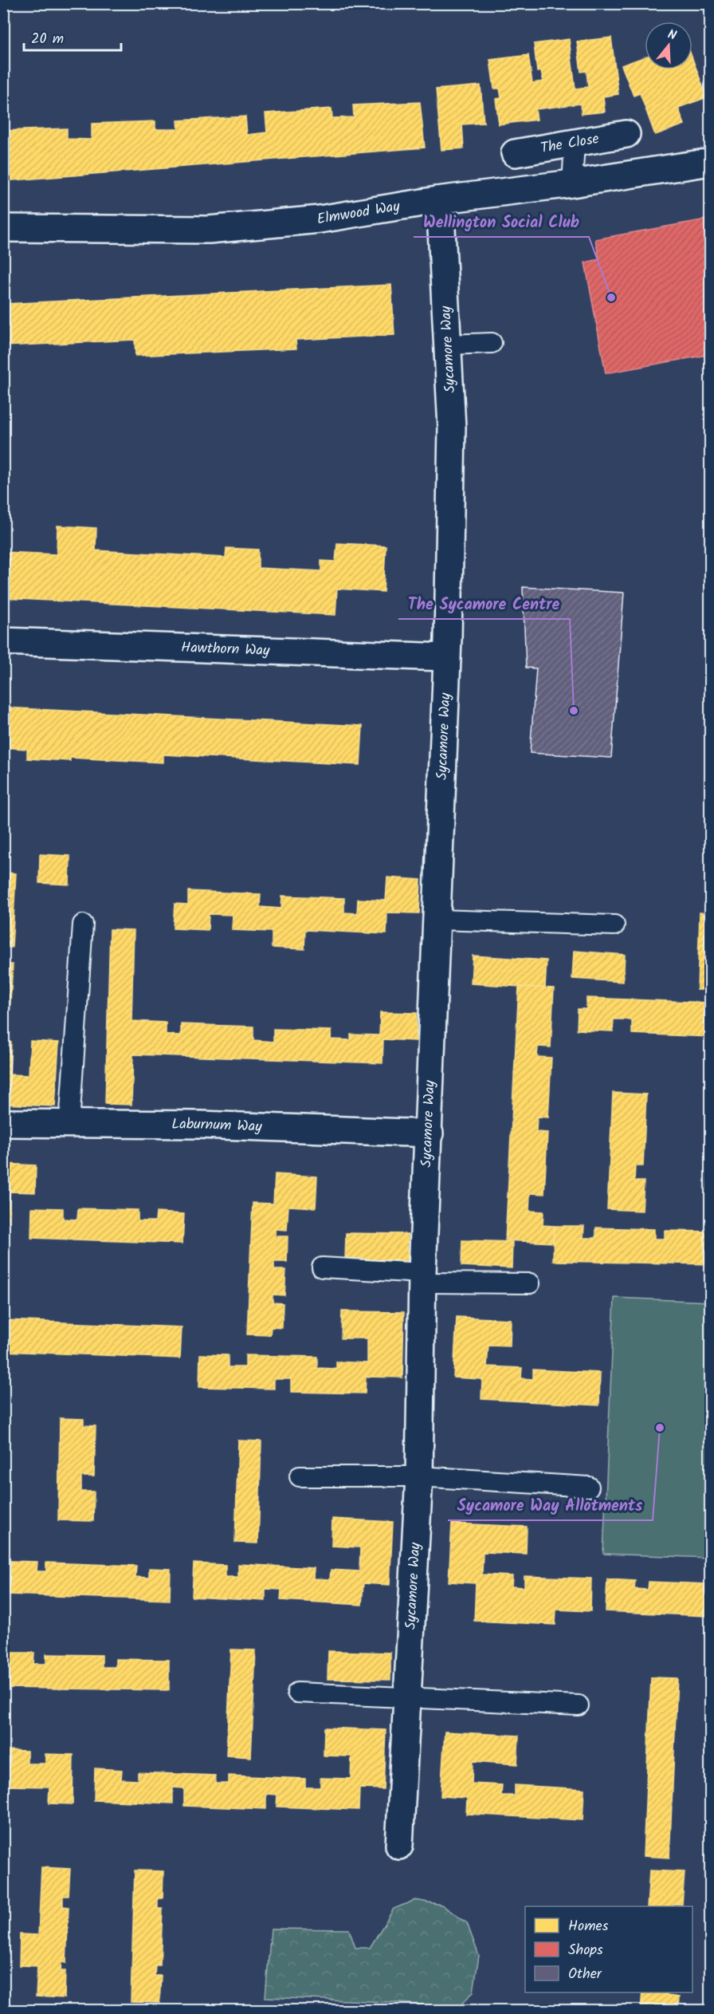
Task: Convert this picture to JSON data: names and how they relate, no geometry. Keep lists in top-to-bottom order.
{
  "streets": {
    "street": [
      "The Close",
      "Elmwood Way",
      "Sycamore Way",
      "Hawthorn Way",
      "Laburnum Way"
    ]
  },
  "crossings": [
    ["Elmwood Way", "Sycamore Way"],
    ["Sycamore Way", "Hawthorn Way"],
    ["Sycamore Way", "Laburnum Way"]
  ],
  "places": ["Wellington Social Club", "The Sycamore Centre", "Sycamore Way Allotments"],
  "legend": ["Homes", "Shops", "Other"],
  "scale_bar": "20 m",
  "north": "top"
}
